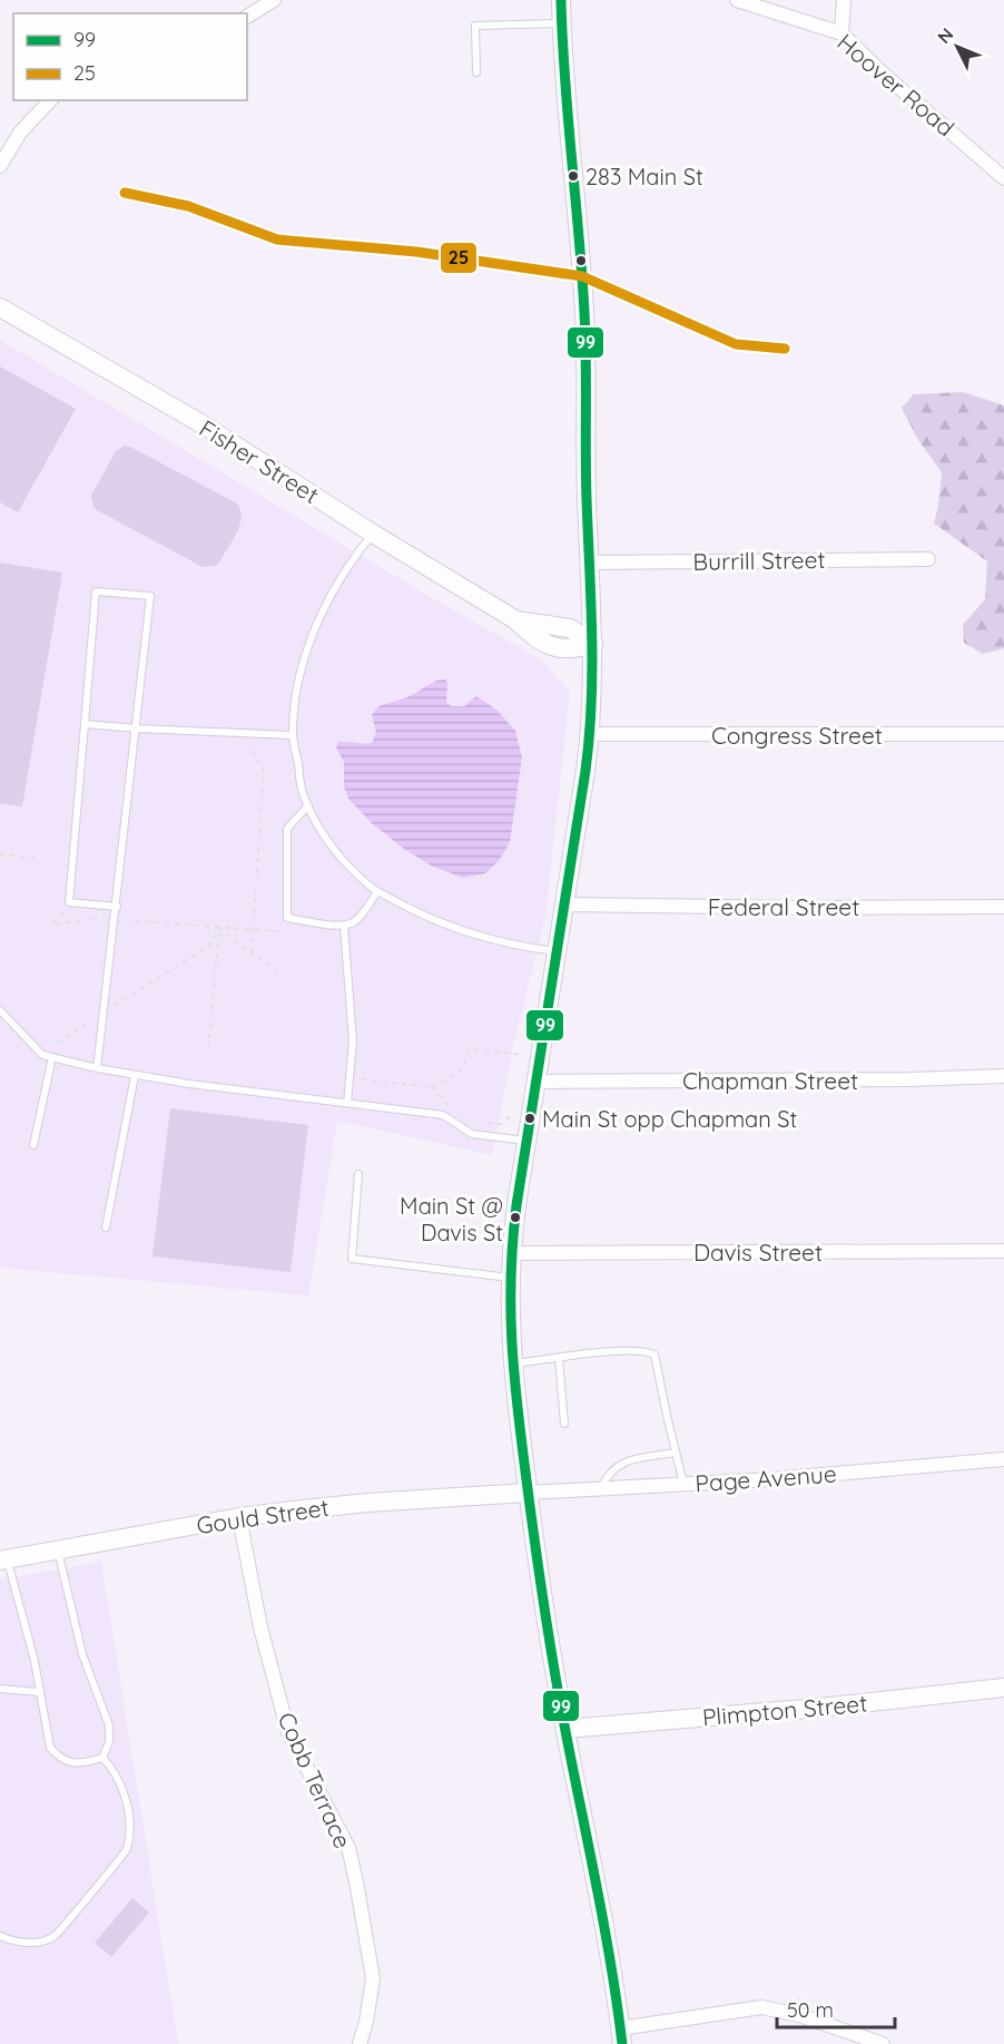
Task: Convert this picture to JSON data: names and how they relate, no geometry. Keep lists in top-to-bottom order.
{
  "streets": {
    "main road": ["Fisher Street", "Gould Street", "Plimpton Street"],
    "street": [
      "Hoover Road",
      "Burrill Street",
      "Congress Street",
      "Federal Street",
      "Chapman Street",
      "Davis Street",
      "Page Avenue",
      "Cobb Terrace"
    ]
  },
  "crossings": [
    ["Page Avenue", "Gould Street"],
    ["Gould Street", "Cobb Terrace"]
  ],
  "places": ["283 Main St", "Main St opp Chapman St", "Main St @ Davis St"],
  "lines": ["transit line 99", "transit line 25"],
  "legend": ["99", "25"],
  "scale_bar": "50 m",
  "north": "top left"
}
